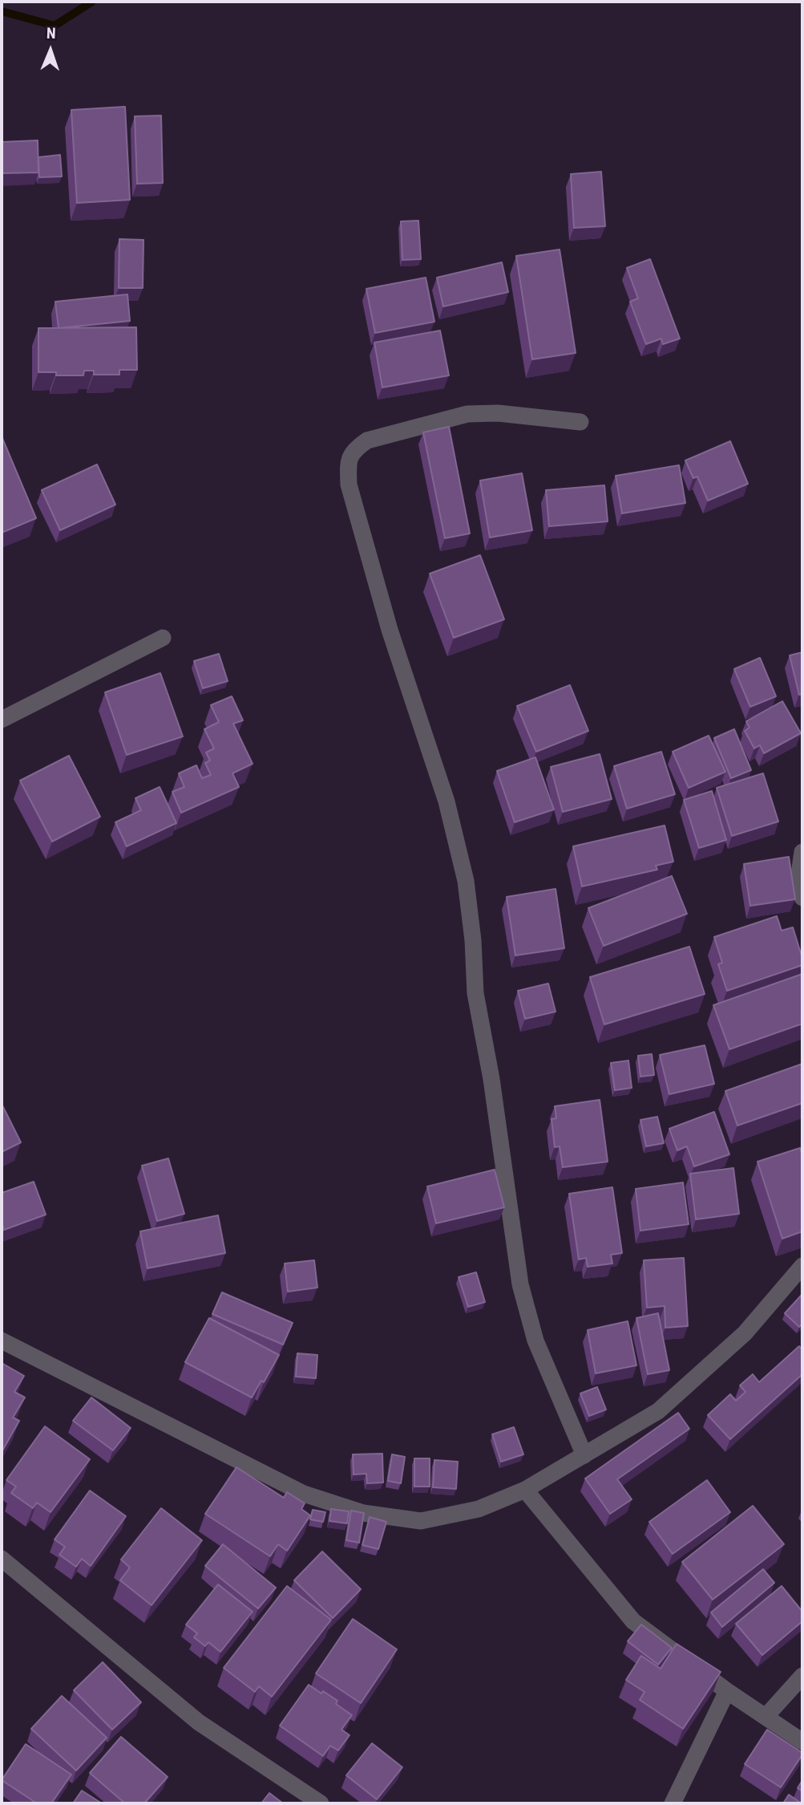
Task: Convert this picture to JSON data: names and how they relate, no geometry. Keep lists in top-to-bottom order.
{
  "north": "top"
}
